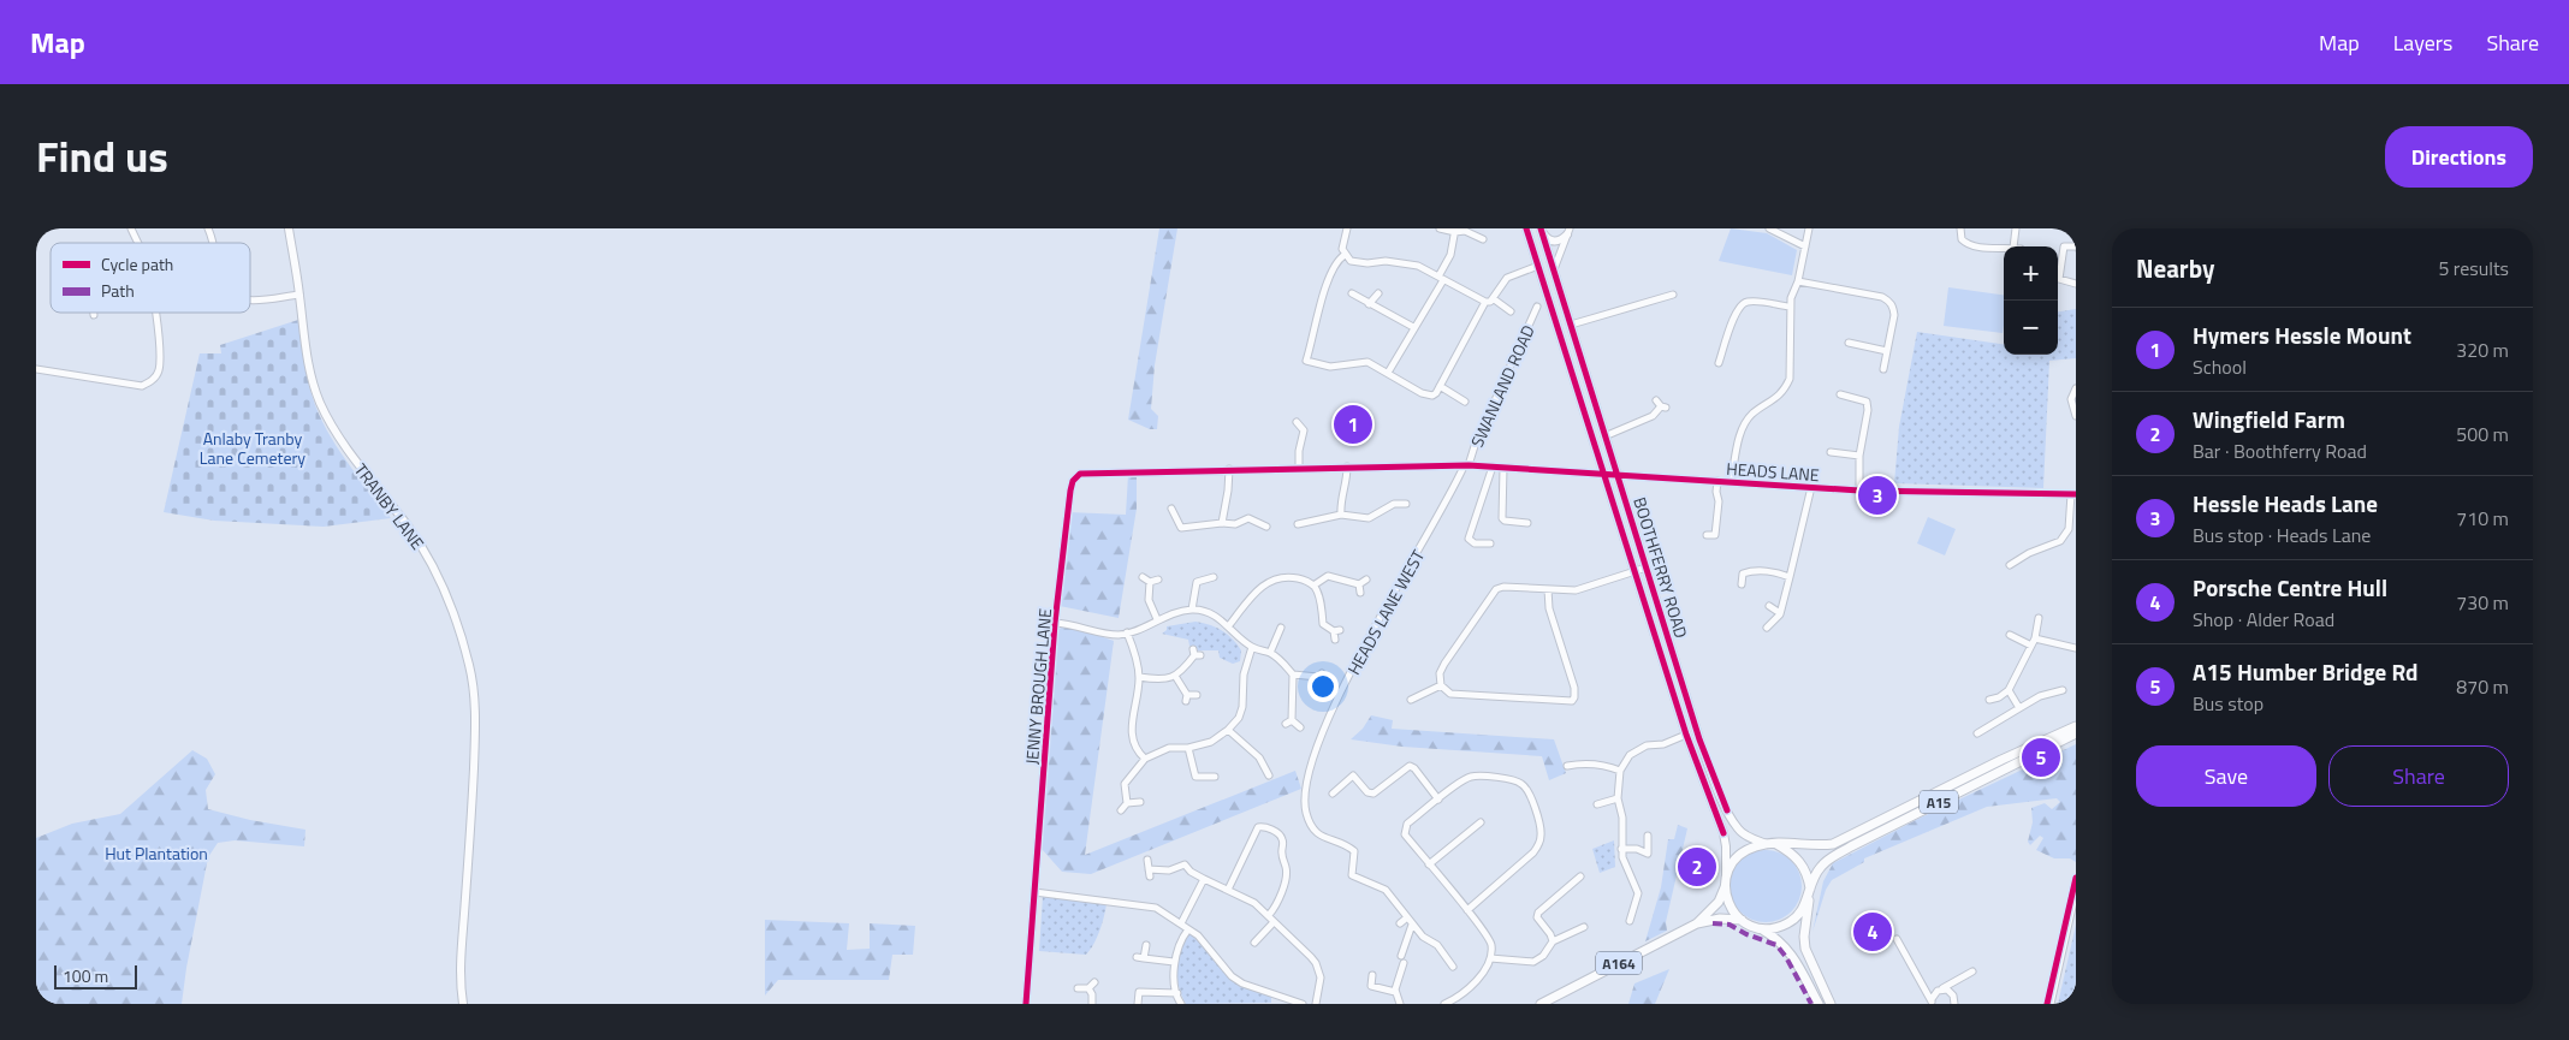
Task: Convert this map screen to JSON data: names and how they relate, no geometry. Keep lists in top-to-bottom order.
{
  "streets": {
    "highway": ["A15", "A164"],
    "main road": ["TRANBY LANE", "BOOTHFERRY ROAD"],
    "street": [
      "SWANLAND ROAD",
      "HEADS LANE",
      "HEADS LANE WEST",
      "JENNY BROUGH LANE"
    ]
  },
  "crossings": [
    ["SWANLAND ROAD", "HEADS LANE"],
    ["SWANLAND ROAD", "HEADS LANE WEST"],
    ["SWANLAND ROAD", "JENNY BROUGH LANE"],
    ["HEADS LANE", "BOOTHFERRY ROAD"],
    ["HEADS LANE", "HEADS LANE WEST"],
    ["HEADS LANE", "JENNY BROUGH LANE"],
    ["BOOTHFERRY ROAD", "A15"],
    ["BOOTHFERRY ROAD", "A164"],
    ["HEADS LANE WEST", "JENNY BROUGH LANE"],
    ["A15", "A164"]
  ],
  "parks": ["Anlaby Tranby Lane Cemetery", "Hut Plantation"],
  "legend": ["Cycle path", "Path"],
  "scale_bar": "100 m",
  "page": {
    "header": "Map",
    "nav": ["Map", "Layers", "Share"],
    "title": "Find us",
    "buttons": [
      "Directions",
      ["Save", "Share"]
    ],
    "heading": ["Nearby", "5 results"],
    "map_buttons": ["+", "−"],
    "list": [
      {
        "mark": "1",
        "name": "Hymers Hessle Mount",
        "note": "School",
        "value": "320 m"
      },
      {
        "mark": "2",
        "name": "Wingfield Farm",
        "note": "Bar · Boothferry Road",
        "value": "500 m"
      },
      {
        "mark": "3",
        "name": "Hessle Heads Lane",
        "note": "Bus stop · Heads Lane",
        "value": "710 m"
      },
      {
        "mark": "4",
        "name": "Porsche Centre Hull",
        "note": "Shop · Alder Road",
        "value": "730 m"
      },
      {
        "mark": "5",
        "name": "A15 Humber Bridge Rd",
        "note": "Bus stop",
        "value": "870 m"
      }
    ],
    "pins": [
      "1",
      "3",
      "5",
      "2",
      "4"
    ],
    "scale": "100 m"
  }
}
